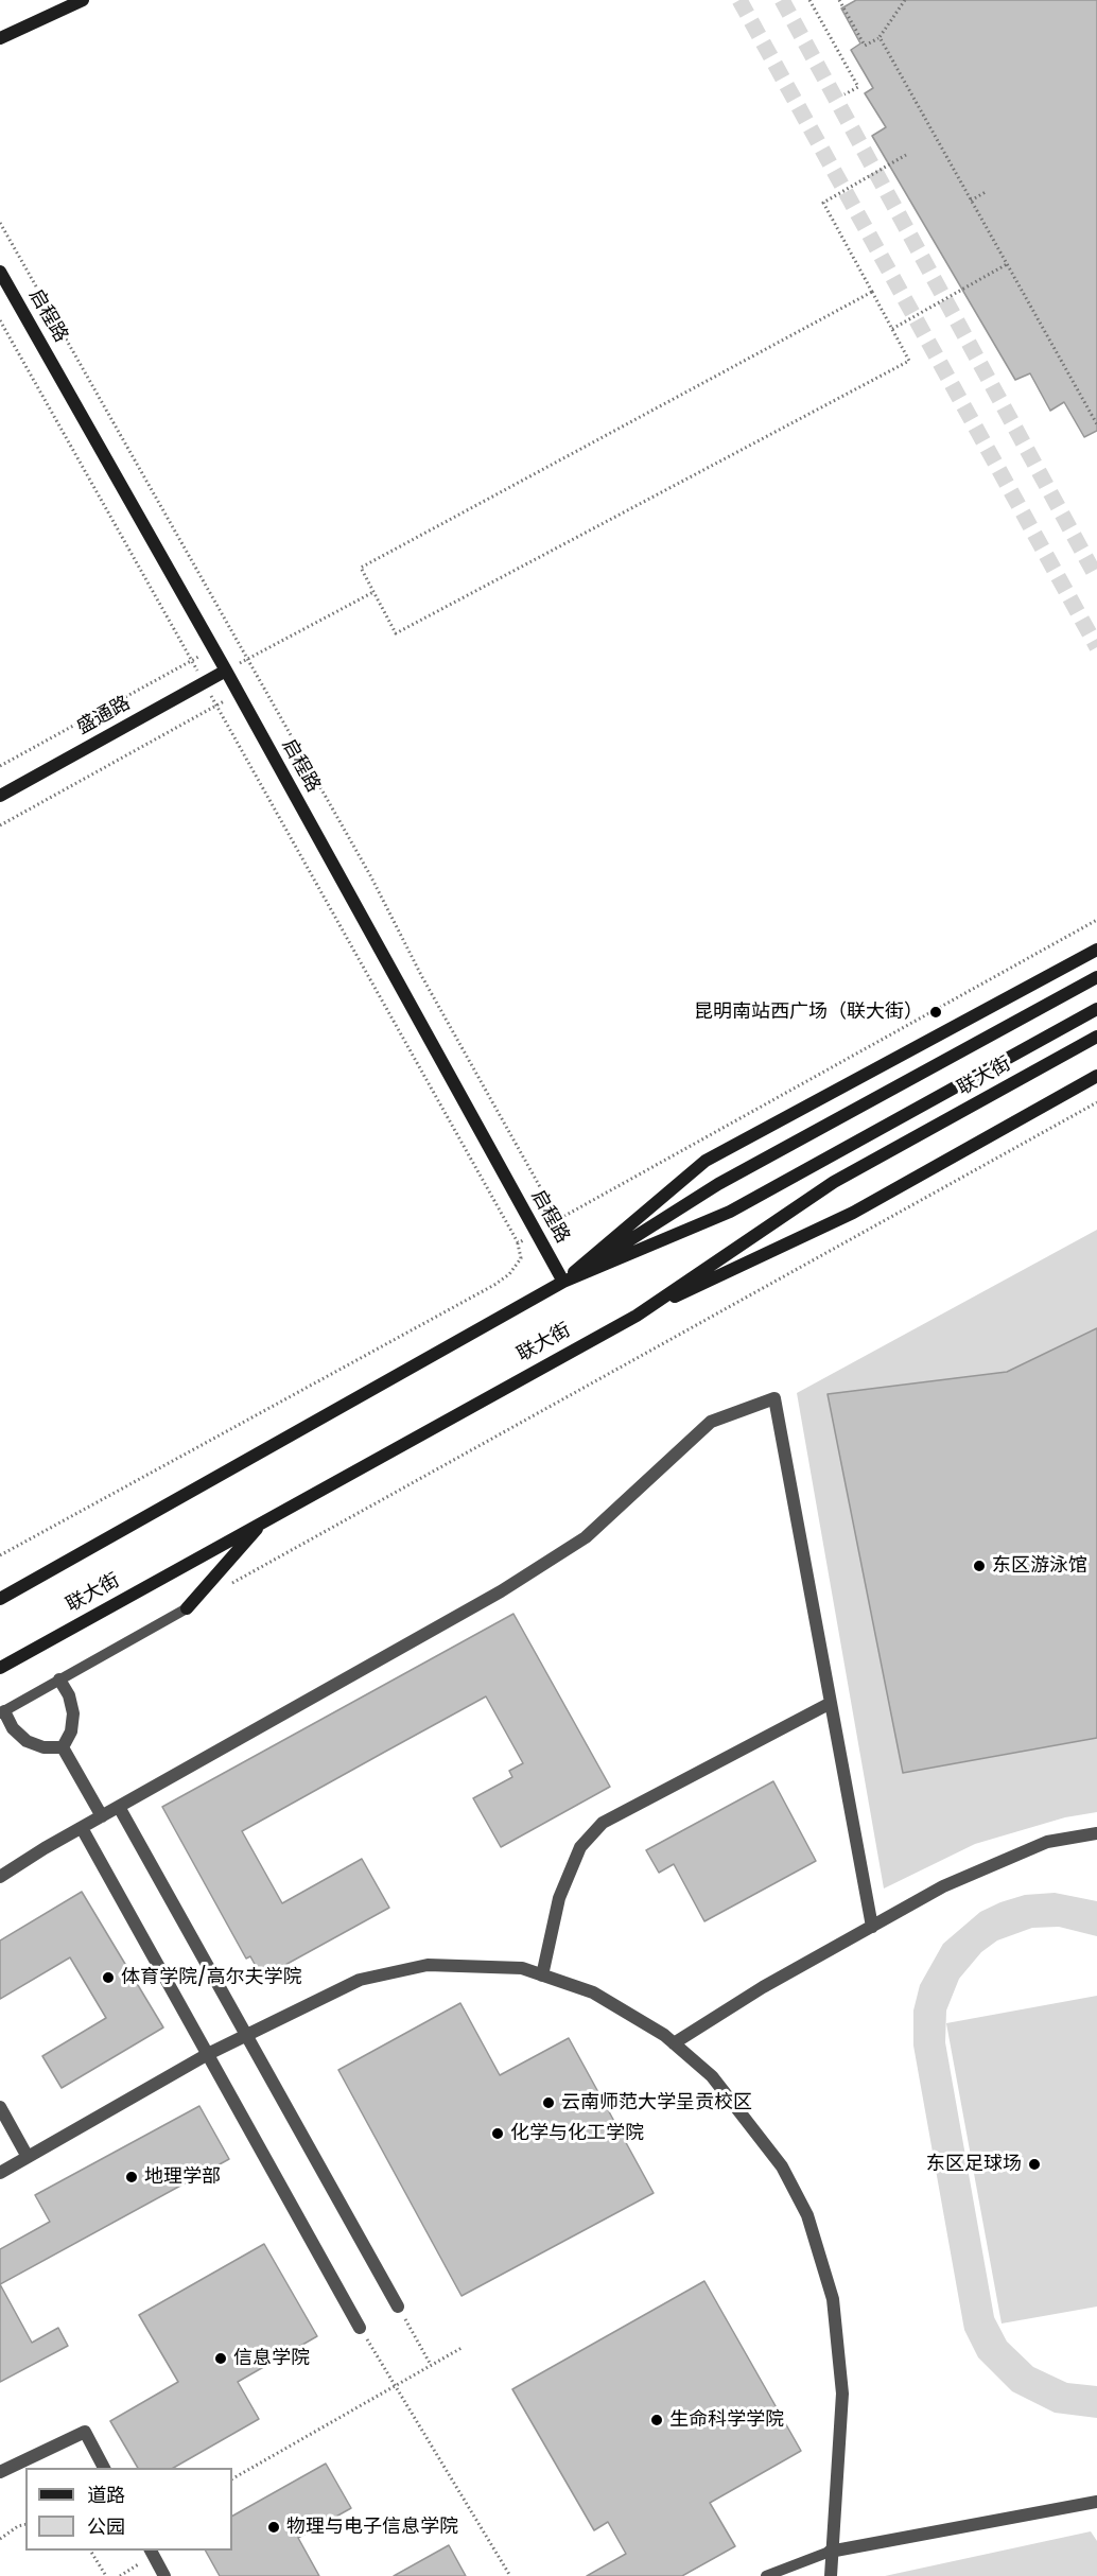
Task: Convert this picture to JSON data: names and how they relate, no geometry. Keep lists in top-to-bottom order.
{
  "streets": {
    "main road": ["启程路", "盛通路", "联大街"]
  },
  "crossings": [
    ["启程路", "盛通路"],
    ["启程路", "联大街"]
  ],
  "places": [
    "昆明南站西广场（联大街）",
    "东区游泳馆",
    "体育学院/高尔夫学院",
    "云南师范大学呈贡校区",
    "化学与化工学院",
    "东区足球场",
    "地理学部",
    "信息学院",
    "生命科学学院",
    "物理与电子信息学院"
  ],
  "legend": ["道路", "公园"]
}
